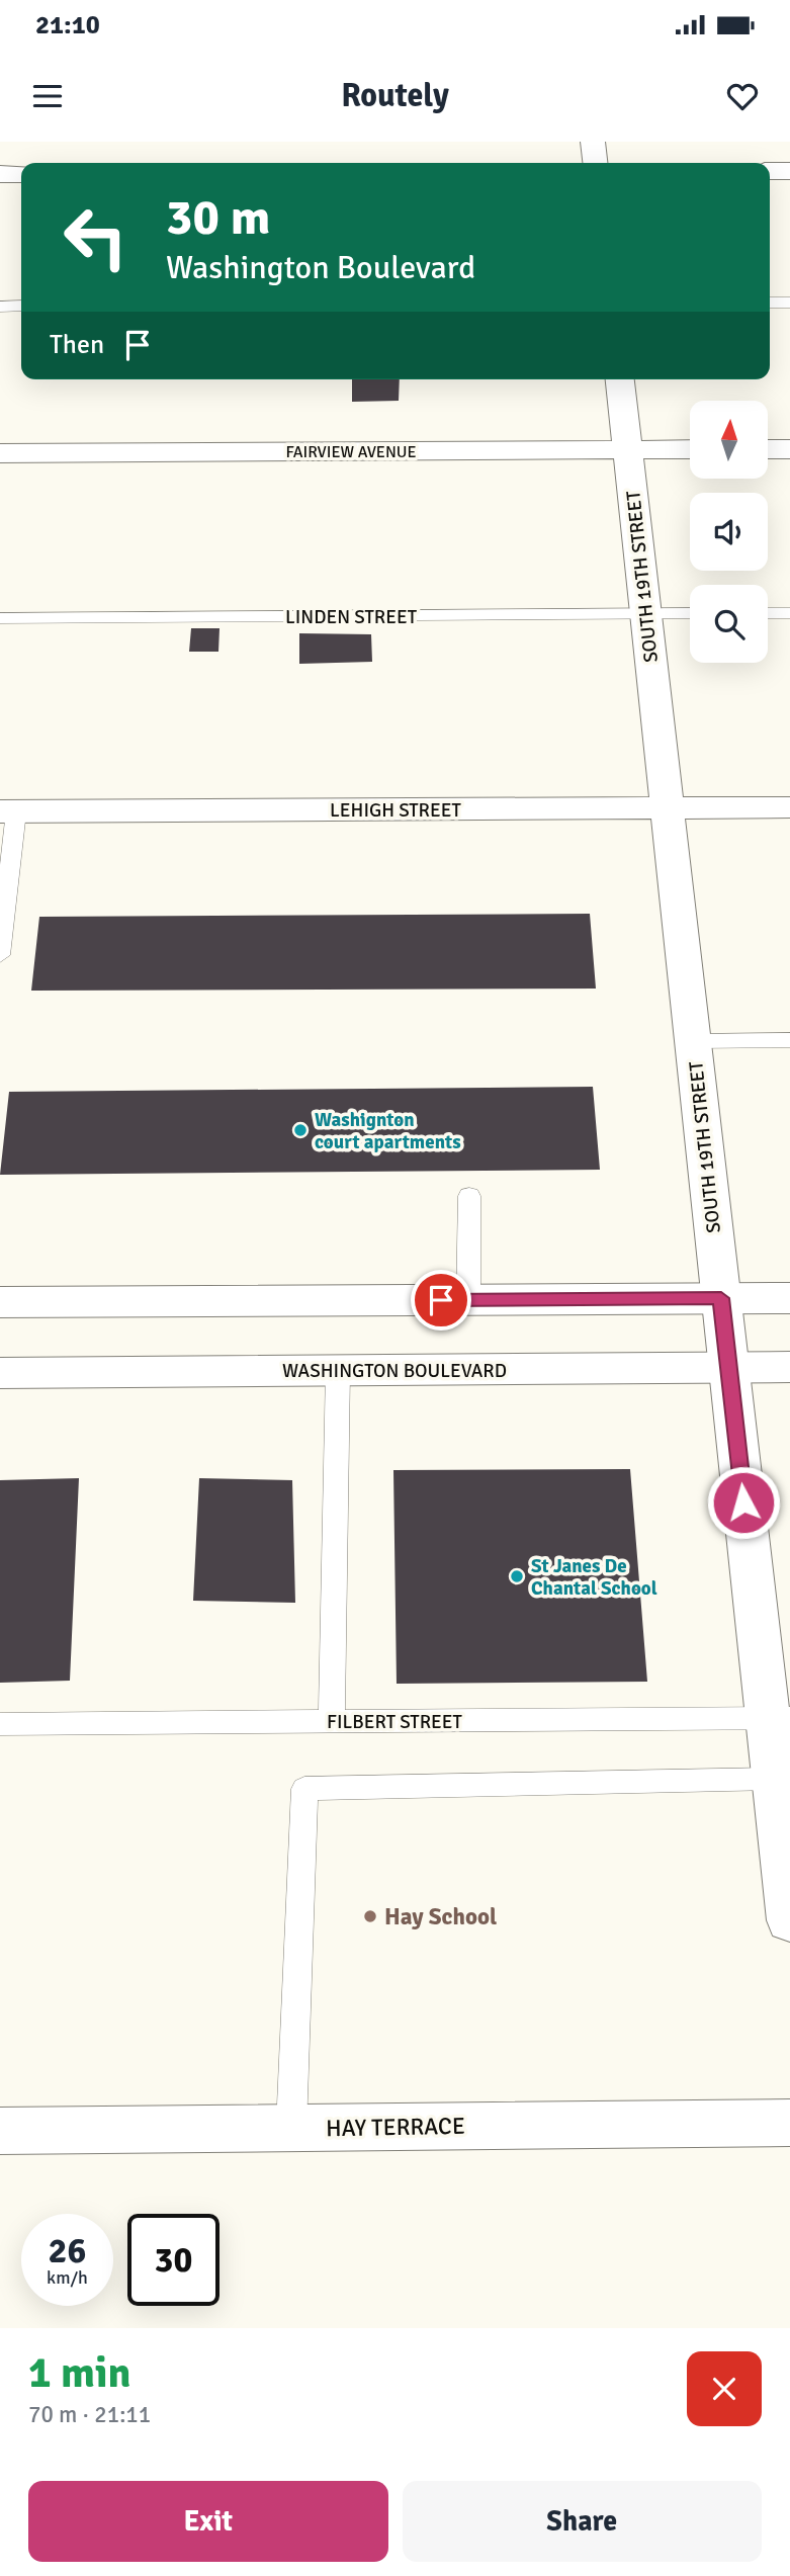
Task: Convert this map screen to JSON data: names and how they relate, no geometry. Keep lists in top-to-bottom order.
{
  "streets": {
    "street": [
      "FAIRVIEW AVENUE",
      "SOUTH 19TH STREET",
      "LEHIGH STREET",
      "WASHINGTON BOULEVARD",
      "HAY TERRACE"
    ],
    "lane": ["LINDEN STREET", "FILBERT STREET"]
  },
  "crossings": [
    ["FAIRVIEW AVENUE", "SOUTH 19TH STREET"],
    ["SOUTH 19TH STREET", "LINDEN STREET"],
    ["SOUTH 19TH STREET", "LEHIGH STREET"],
    ["SOUTH 19TH STREET", "WASHINGTON BOULEVARD"],
    ["SOUTH 19TH STREET", "FILBERT STREET"]
  ],
  "places": ["Washignton court apartments", "St Janes De Chantal School", "Hay School"],
  "north": "top",
  "page": {
    "status": "21:10",
    "header": "Routely",
    "turn": ["30 m", "Washington Boulevard"],
    "then": "Then",
    "speed": "26 km/h",
    "limit": "30",
    "heading": ["1 min", "70 m · 21:11"],
    "buttons": ["Exit", "Share"]
  }
}
